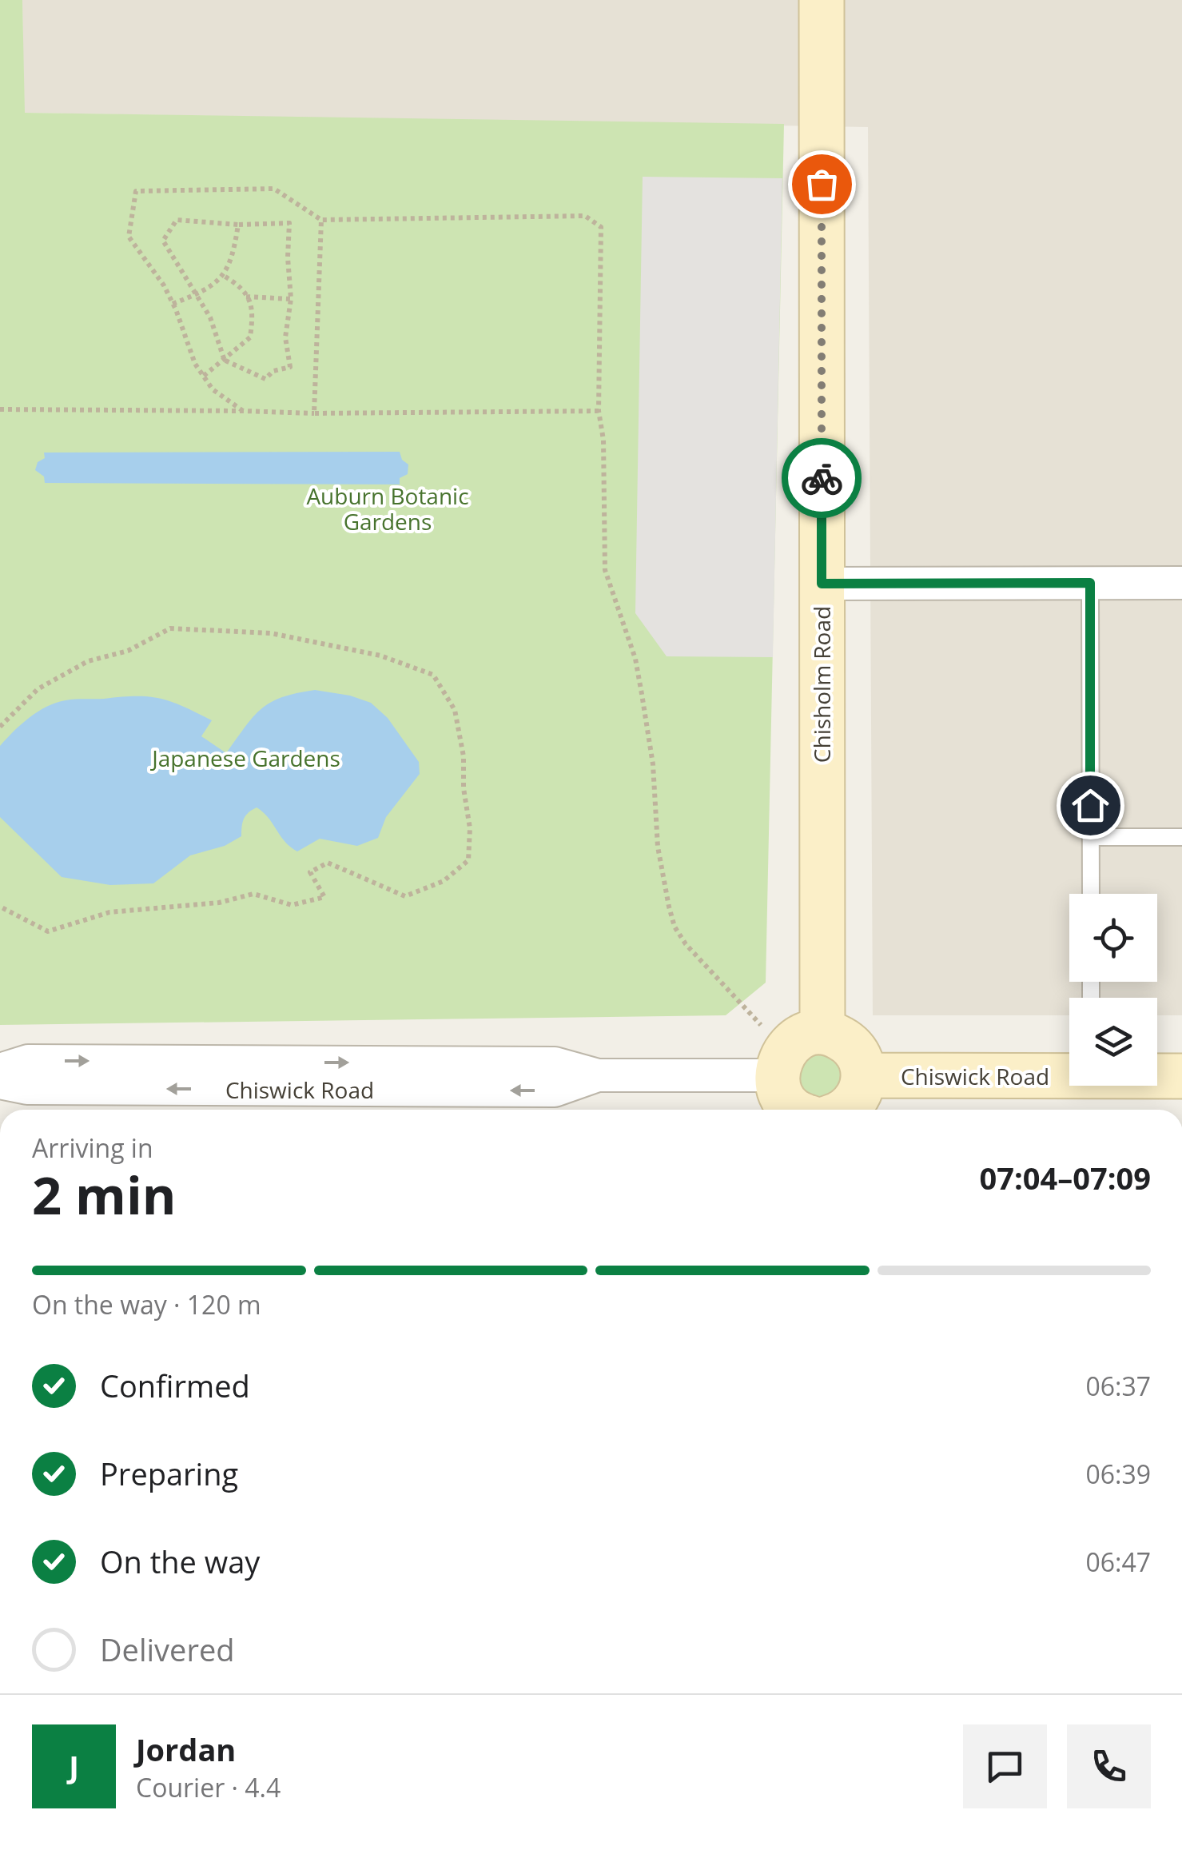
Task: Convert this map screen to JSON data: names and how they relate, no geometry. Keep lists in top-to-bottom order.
{
  "streets": {
    "main road": ["Chisholm Road", "Chiswick Road"]
  },
  "crossings": [
    ["Chisholm Road", "Chiswick Road"]
  ],
  "parks": ["Auburn Botanic Gardens", "Japanese Gardens"],
  "page": {
    "heading": ["2 min", "Arriving in", "07:04–07:09"],
    "panel": ["Jordan", "Courier · 4.4"],
    "bar": "On the way · 120 m",
    "list": [
      ["Confirmed", "06:37"],
      ["Preparing", "06:39"],
      ["On the way", "06:47"],
      "Delivered"
    ],
    "round": "J"
  }
}
